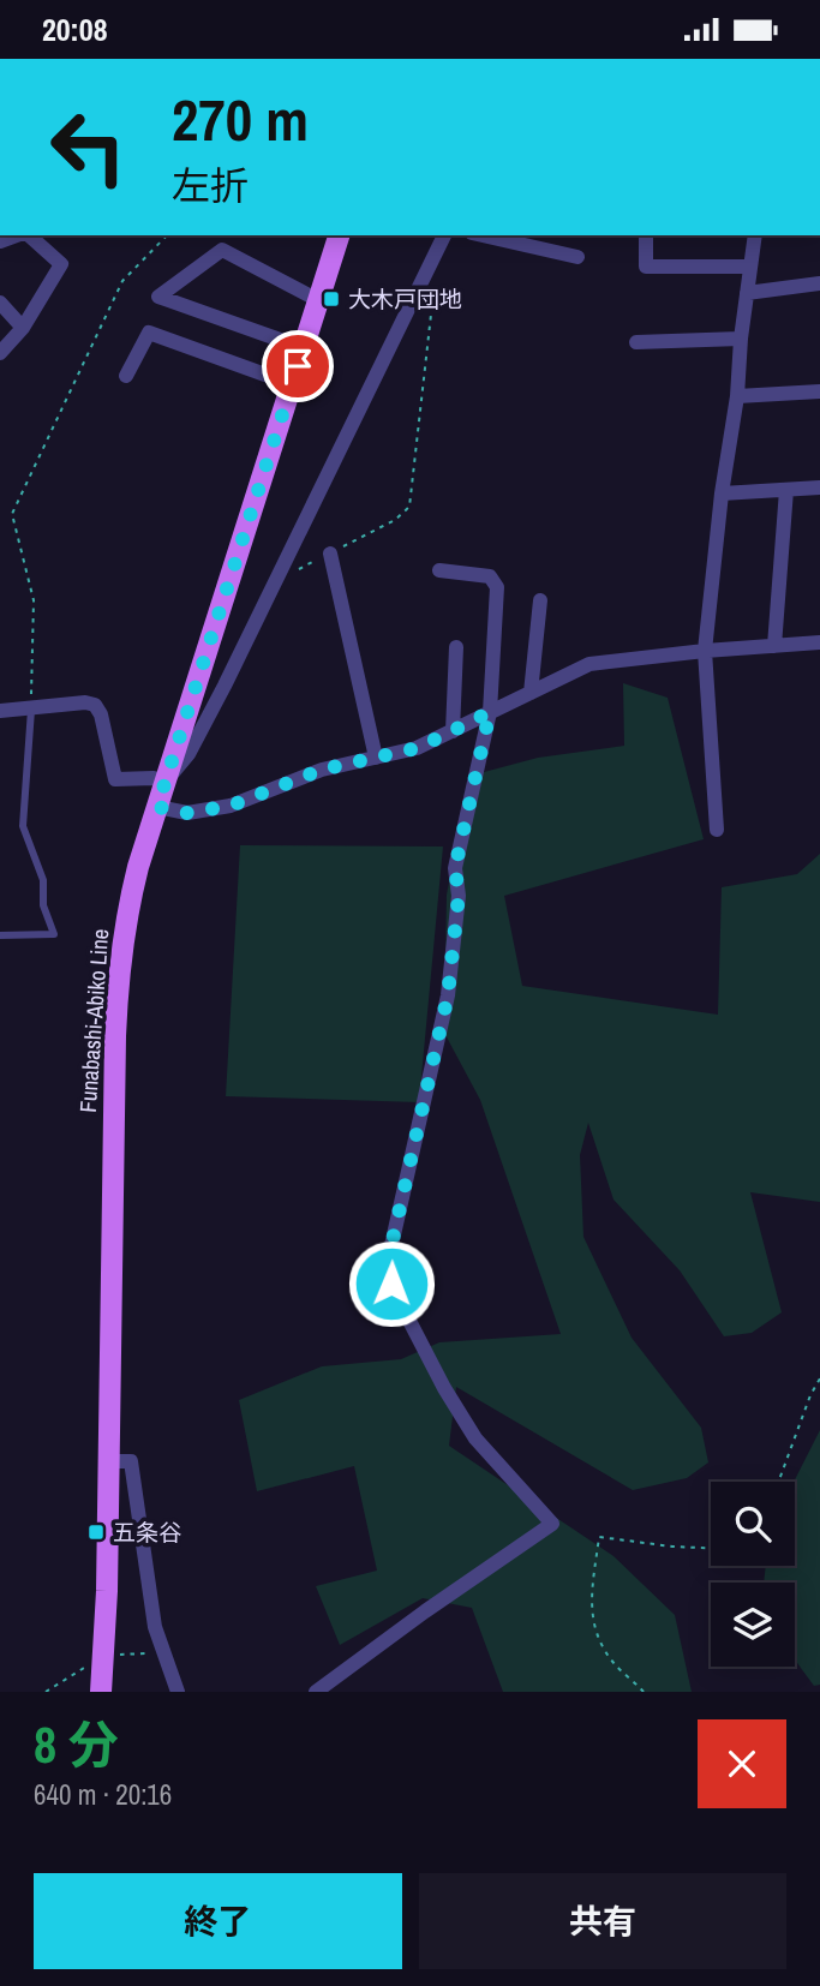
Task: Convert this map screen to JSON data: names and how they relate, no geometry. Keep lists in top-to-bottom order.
{
  "streets": {
    "main road": ["Funabashi-Abiko Line"]
  },
  "places": {
    "transit": ["大木戸団地", "五条谷"]
  },
  "page": {
    "status": "20:08",
    "turn": ["270 m", "左折"],
    "heading": ["8 分", "640 m · 20:16"],
    "buttons": ["終了", "共有"]
  }
}
